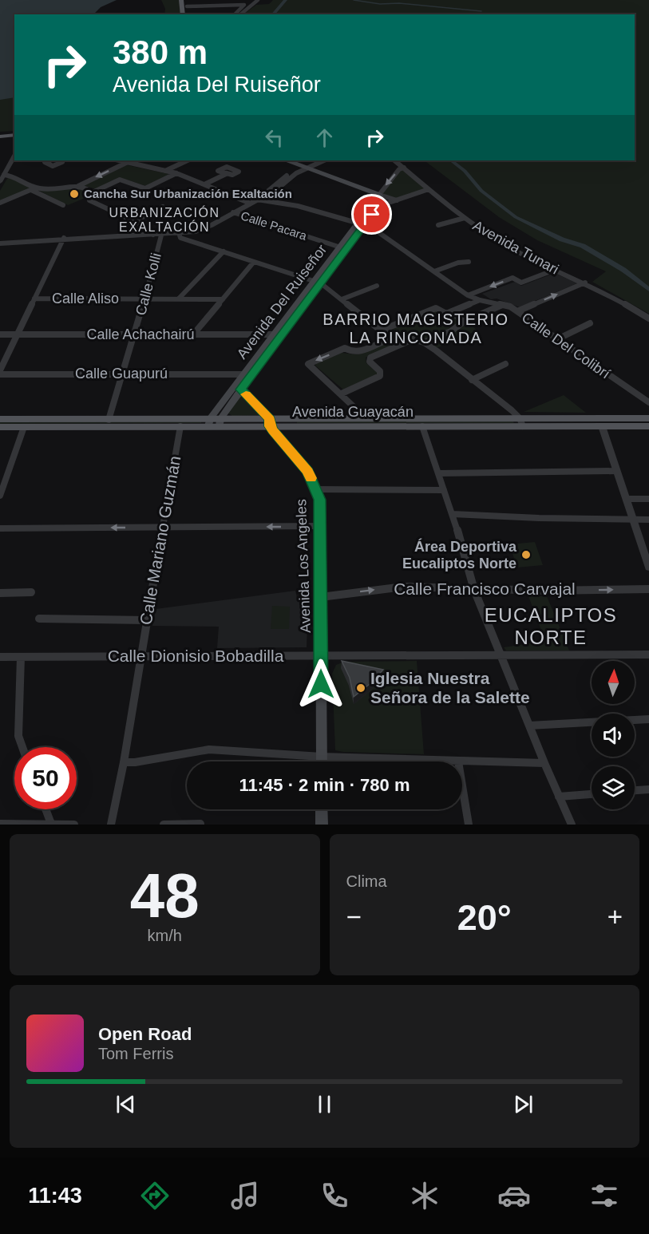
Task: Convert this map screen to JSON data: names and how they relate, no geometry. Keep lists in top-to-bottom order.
{
  "streets": {
    "main road": ["Avenida Del Ruiseñor", "Avenida Guayacán", "Avenida Los Angeles"],
    "street": [
      "Calle Pacara",
      "Avenida Tunari",
      "Calle Kolli",
      "Calle Aliso",
      "Calle Achachairú",
      "Calle Del Colibrí",
      "Calle Guapurú",
      "Calle Mariano Guzmán",
      "Calle Francisco Carvajal",
      "Calle Dionisio Bobadilla"
    ]
  },
  "crossings": [
    ["Calle Pacara", "Avenida Del Ruiseñor"],
    ["Avenida Tunari", "Avenida Del Ruiseñor"],
    ["Calle Kolli", "Calle Aliso"],
    ["Calle Kolli", "Calle Achachairú"],
    ["Calle Kolli", "Calle Guapurú"],
    ["Calle Kolli", "Avenida Guayacán"],
    ["Avenida Del Ruiseñor", "Calle Achachairú"],
    ["Avenida Del Ruiseñor", "Calle Del Colibrí"],
    ["Avenida Del Ruiseñor", "Calle Guapurú"],
    ["Avenida Del Ruiseñor", "Avenida Guayacán"],
    ["Avenida Del Ruiseñor", "Avenida Los Angeles"],
    ["Avenida Guayacán", "Calle Mariano Guzmán"],
    ["Avenida Guayacán", "Avenida Los Angeles"],
    ["Calle Mariano Guzmán", "Calle Dionisio Bobadilla"],
    ["Avenida Los Angeles", "Calle Francisco Carvajal"],
    ["Avenida Los Angeles", "Calle Dionisio Bobadilla"]
  ],
  "one_way": ["Calle Francisco Carvajal"],
  "districts": ["URBANIZACIÓN EXALTACIÓN", "BARRIO MAGISTERIO LA RINCONADA", "EUCALIPTOS NORTE"],
  "places": ["Cancha Sur Urbanización Exaltación", "Área Deportiva Eucaliptos Norte", "Iglesia Nuestra Señora de la Salette"],
  "north": "top",
  "page": {
    "turn": ["380 m", "Avenida Del Ruiseñor"],
    "limit": "50",
    "trip": "11:45 · 2 min · 780 m",
    "tile": [
      ["48", "km/h"],
      "Clima"
    ],
    "heat": ["−", "20°", "+"],
    "song": ["Open Road", "Tom Ferris"],
    "tabs": "11:43"
  }
}
